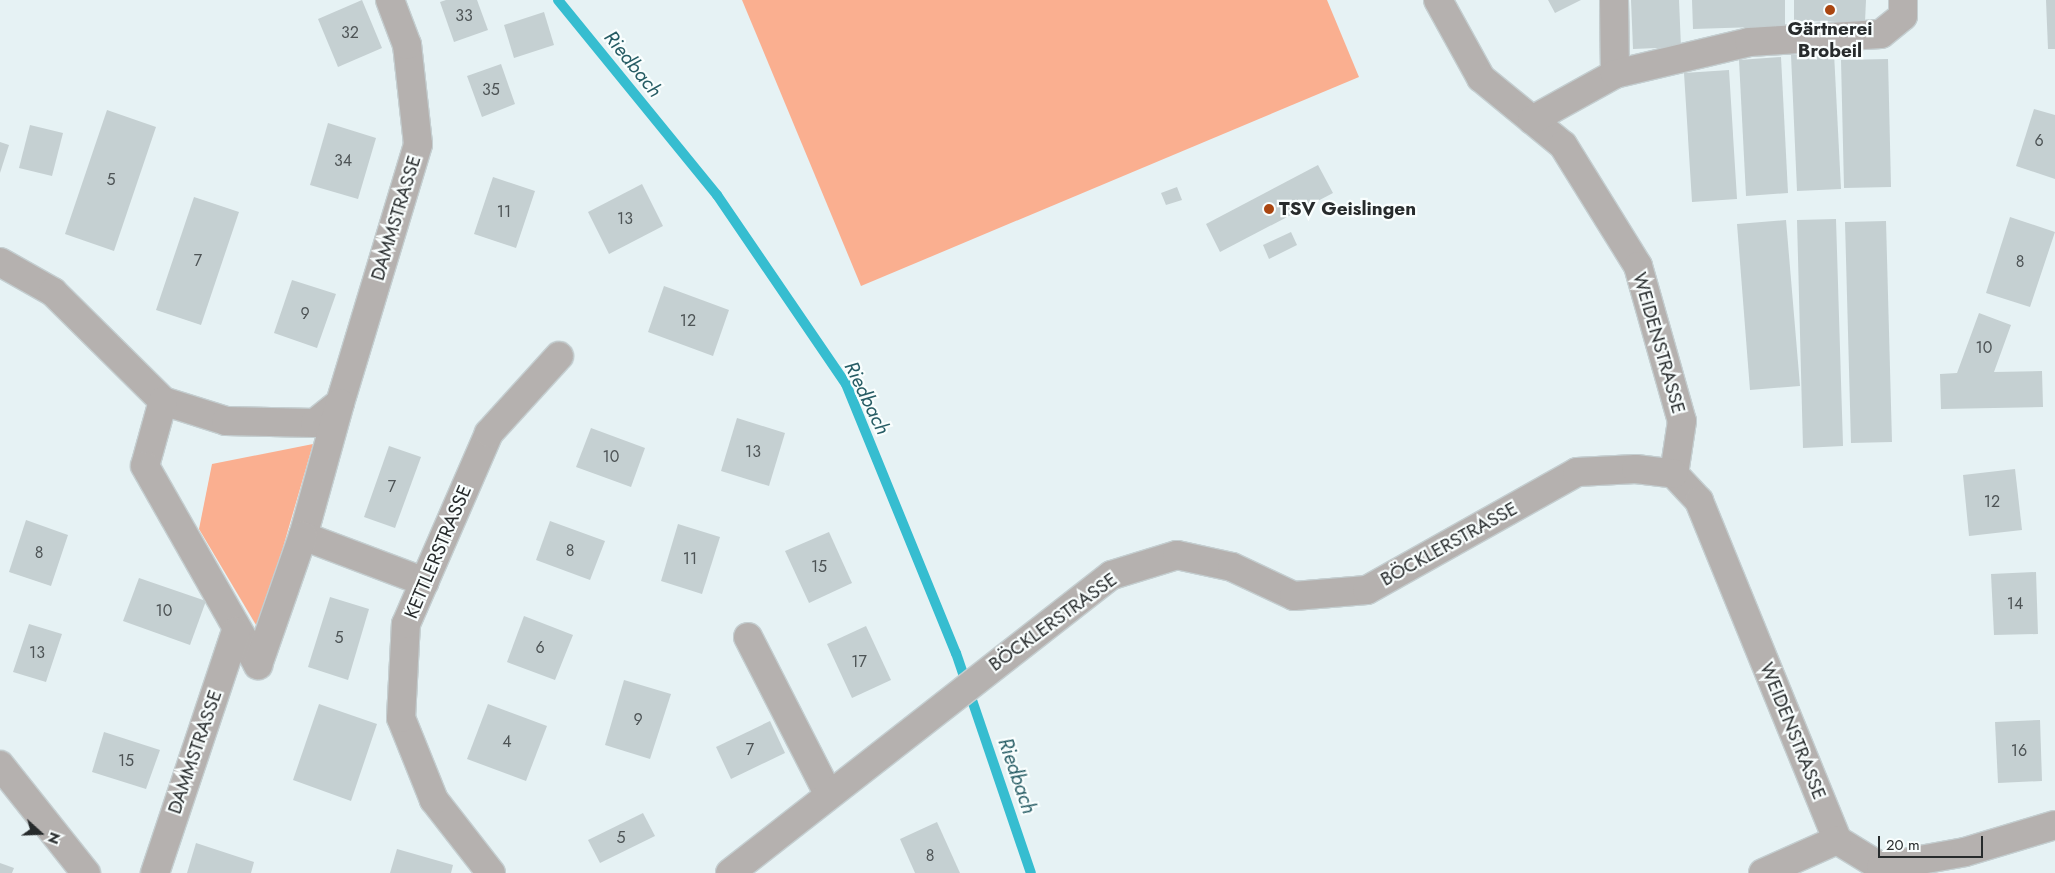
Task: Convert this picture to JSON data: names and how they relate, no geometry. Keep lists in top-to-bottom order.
{
  "streets": {
    "street": [
      "DAMMSTRASSE",
      "WEIDENSTRASSE",
      "BÖCKLERSTRASSE",
      "KETTLERSTRASSE"
    ]
  },
  "crossings": [
    ["WEIDENSTRASSE", "BÖCKLERSTRASSE"]
  ],
  "water": ["Riedbach"],
  "places": ["Gärtnerei Brobeil", "TSV Geislingen"],
  "house_numbers": [
    "33",
    "32",
    "35",
    "6",
    "34",
    "5",
    "11",
    "13",
    "7",
    "8",
    "9",
    "12",
    "10",
    "13",
    "10",
    "7",
    "12",
    "8",
    "8",
    "11",
    "15",
    "14",
    "10",
    "5",
    "6",
    "13",
    "17",
    "9",
    "4",
    "7",
    "16",
    "15",
    "5",
    "8"
  ],
  "scale_bar": "20 m",
  "north": "right"
}
